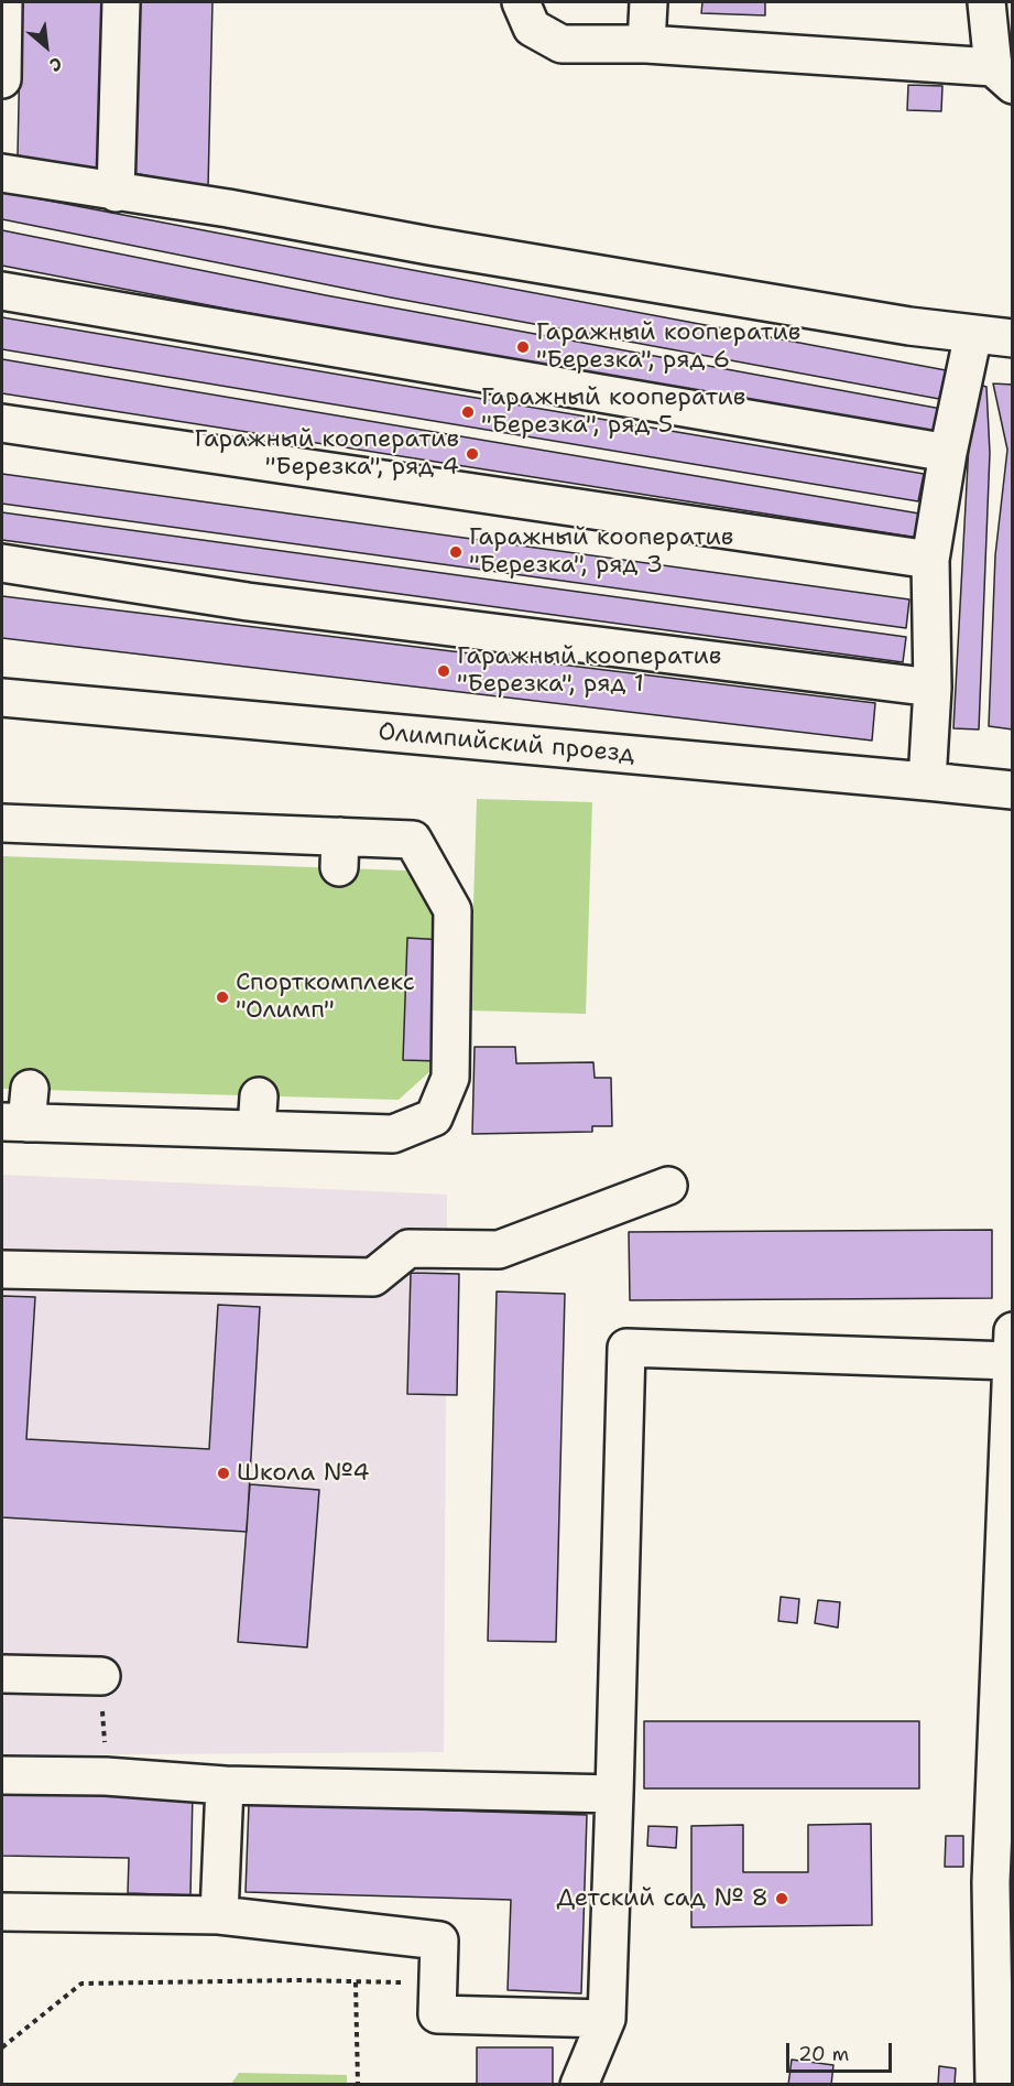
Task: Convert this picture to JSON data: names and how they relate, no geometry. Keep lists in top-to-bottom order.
{
  "streets": {
    "street": ["Олимпийский проезд"]
  },
  "places": [
    "Гаражный кооператив \"Березка\", ряд 6",
    "Гаражный кооператив \"Березка\", ряд 5",
    "Гаражный кооператив \"Березка\", ряд 4",
    "Гаражный кооператив \"Березка\", ряд 3",
    "Гаражный кооператив \"Березка\", ряд 1",
    "Спорткомплекс \"Олимп\"",
    "Школа №4",
    "Детский сад № 8"
  ],
  "scale_bar": "20 m",
  "north": "bottom right"
}
